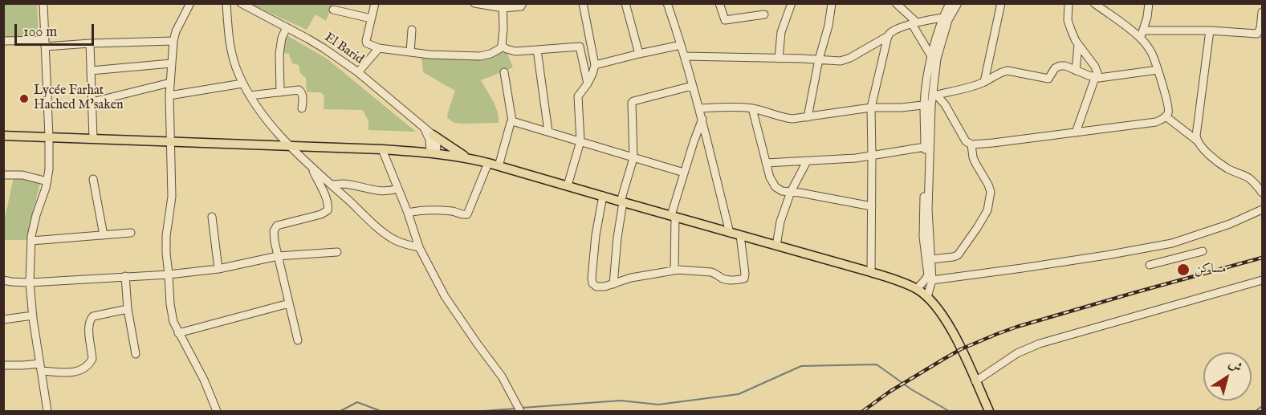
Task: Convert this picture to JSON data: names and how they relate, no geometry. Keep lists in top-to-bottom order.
{
  "streets": {
    "street": ["El Barid"]
  },
  "places": ["Lycée Farhat Hached M'saken", "مساكن"],
  "scale_bar": "100 m",
  "north": "top right"
}
